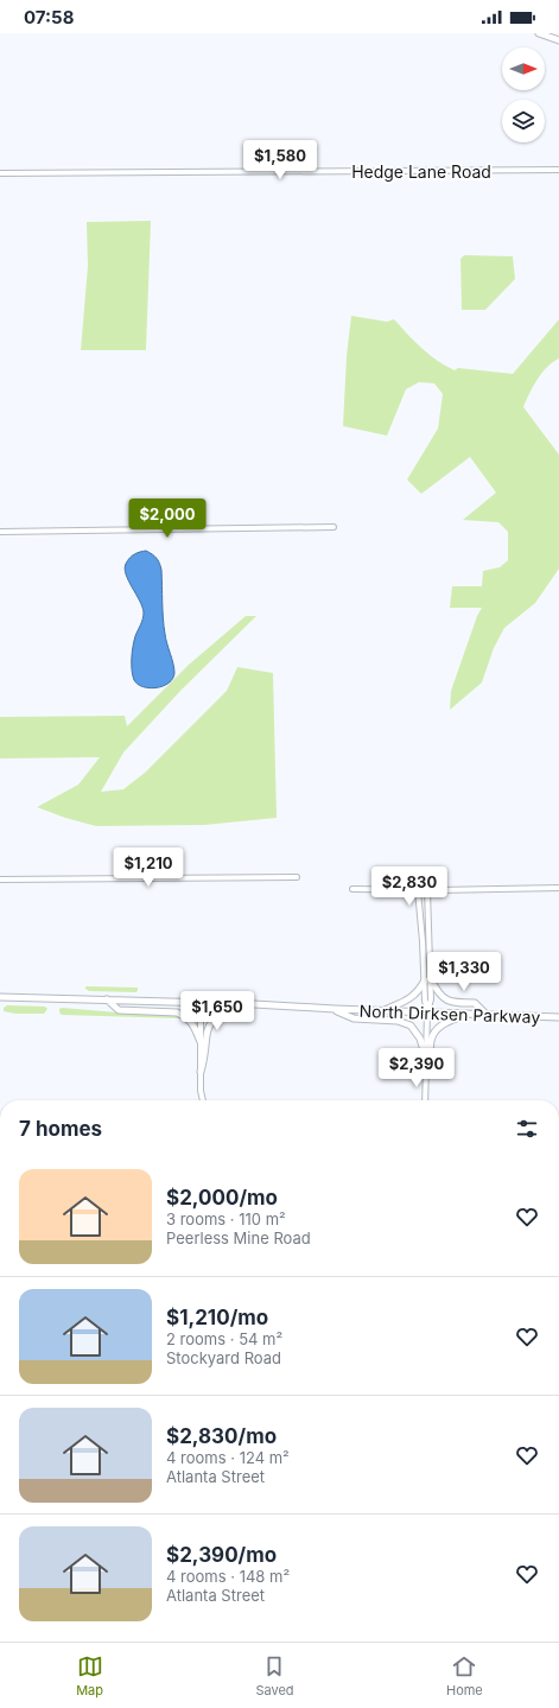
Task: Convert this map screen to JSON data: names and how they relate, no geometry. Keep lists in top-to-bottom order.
{
  "streets": {
    "street": ["Hedge Lane Road", "North Dirksen Parkway"]
  },
  "north": "right",
  "page": {
    "status": "07:58",
    "price": [
      "$1,580",
      "$2,000",
      "$1,210",
      "$2,830",
      "$1,330",
      "$1,650",
      "$2,390"
    ],
    "heading": "7 homes",
    "list": [
      {
        "name": "$2,000/mo",
        "note": "3 rooms · 110 m² · Peerless Mine Road"
      },
      {
        "name": "$1,210/mo",
        "note": "2 rooms · 54 m² · Stockyard Road"
      },
      {
        "name": "$2,830/mo",
        "note": "4 rooms · 124 m² · Atlanta Street"
      },
      {
        "name": "$2,390/mo",
        "note": "4 rooms · 148 m² · Atlanta Street"
      }
    ],
    "tabs": ["Map", "Saved", "Home"]
  }
}
